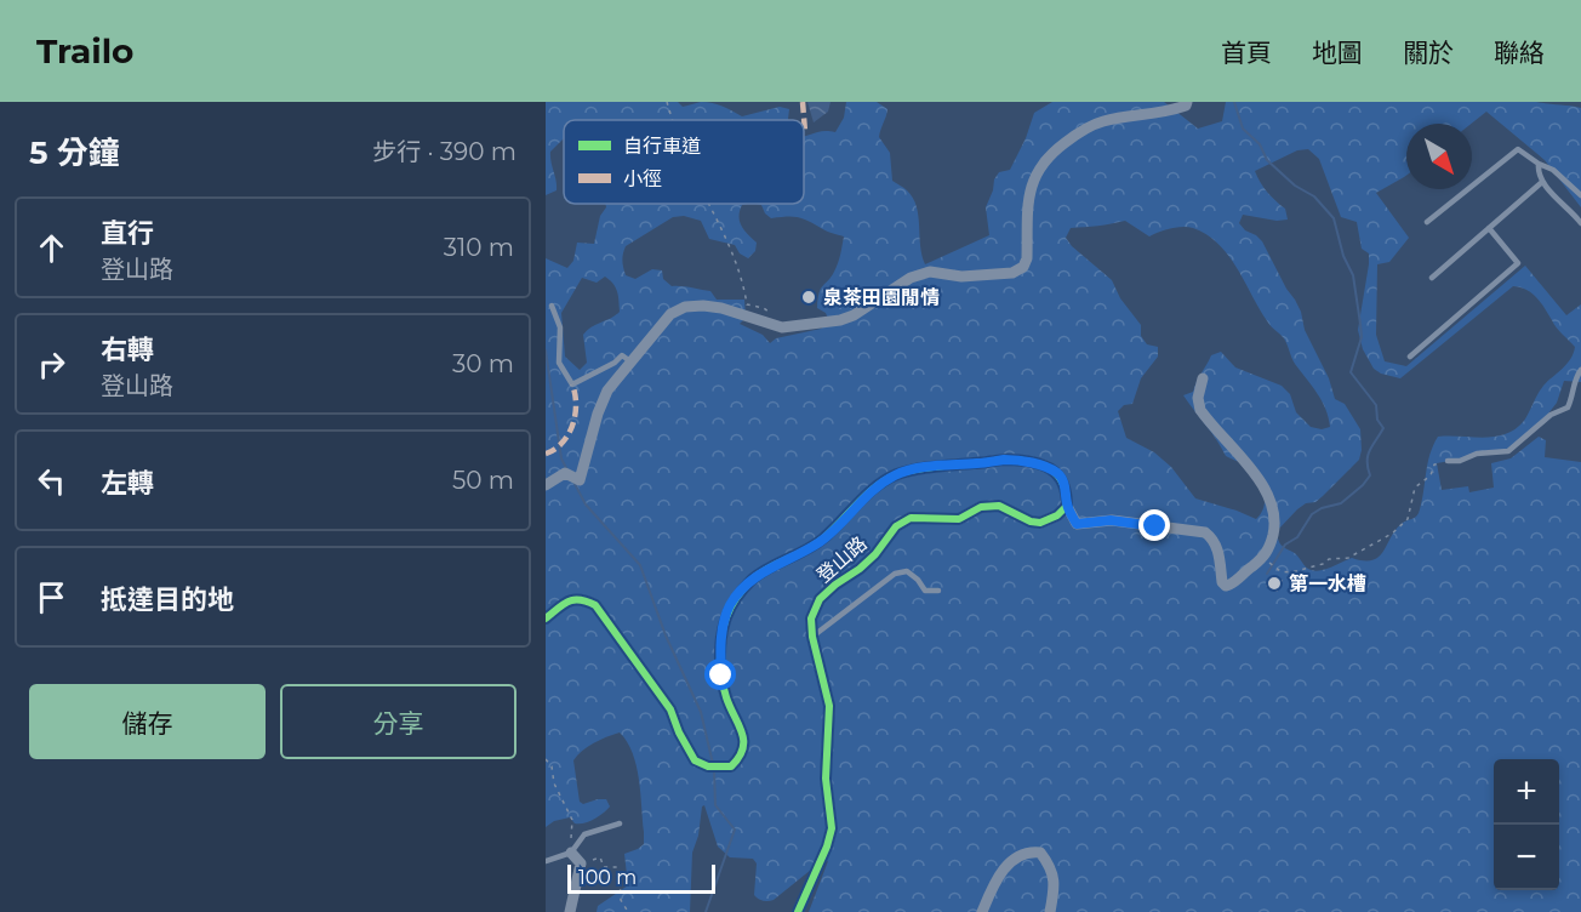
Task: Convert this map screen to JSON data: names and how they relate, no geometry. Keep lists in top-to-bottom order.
{
  "streets": {
    "street": ["登山路"]
  },
  "places": ["泉茶田園閒情", "第一水槽"],
  "legend": ["自行車道", "小徑"],
  "scale_bar": "100 m",
  "north": "bottom right",
  "page": {
    "header": "Trailo",
    "nav": [
      "首頁",
      "地圖",
      "關於",
      "聯絡"
    ],
    "heading": ["5 分鐘", "步行 · 390 m"],
    "list": [
      ["直行", "登山路", "310 m"],
      ["右轉", "登山路", "30 m"],
      ["左轉", "50 m"],
      "抵達目的地"
    ],
    "buttons": ["儲存", "分享"],
    "map_buttons": ["+", "−"],
    "scale": "100 m"
  }
}
